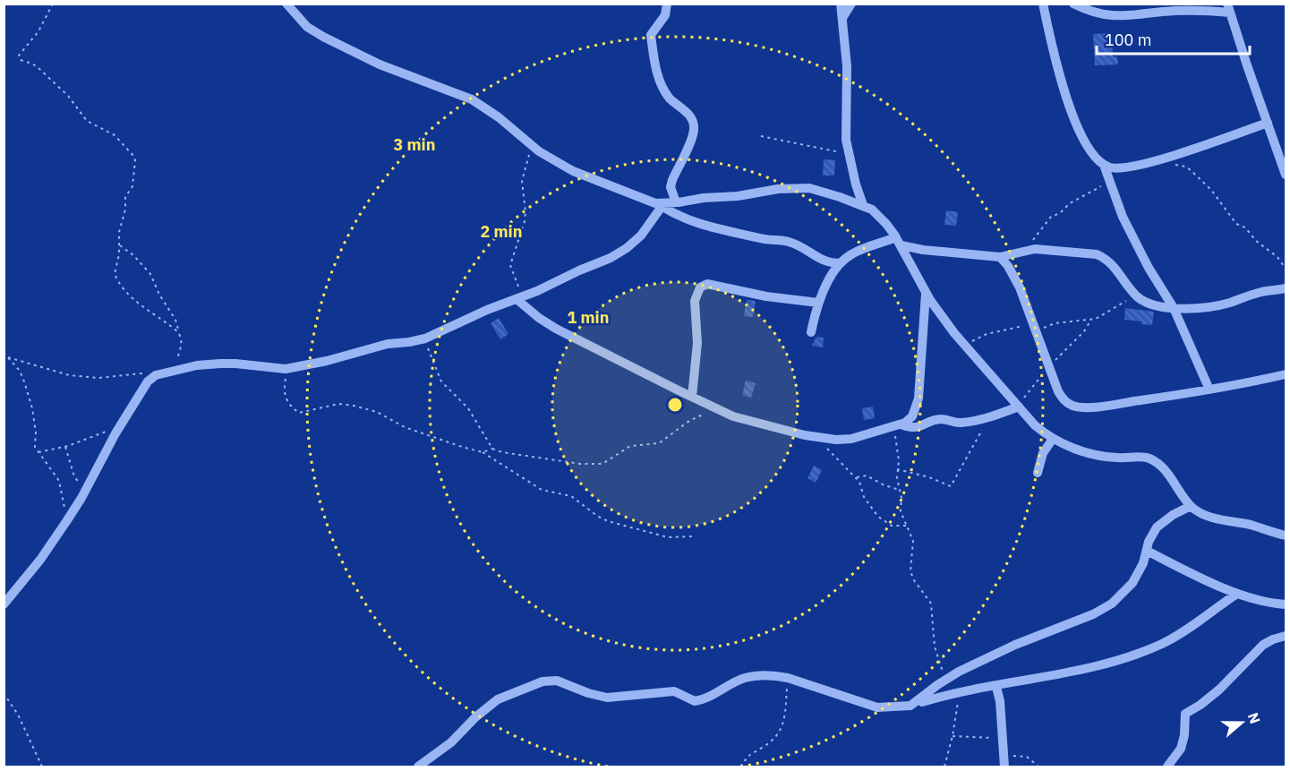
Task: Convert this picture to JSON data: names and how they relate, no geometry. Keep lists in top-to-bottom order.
{
  "scale_bar": "100 m",
  "north": "right",
  "rings": ["3 min", "2 min", "1 min"]
}
